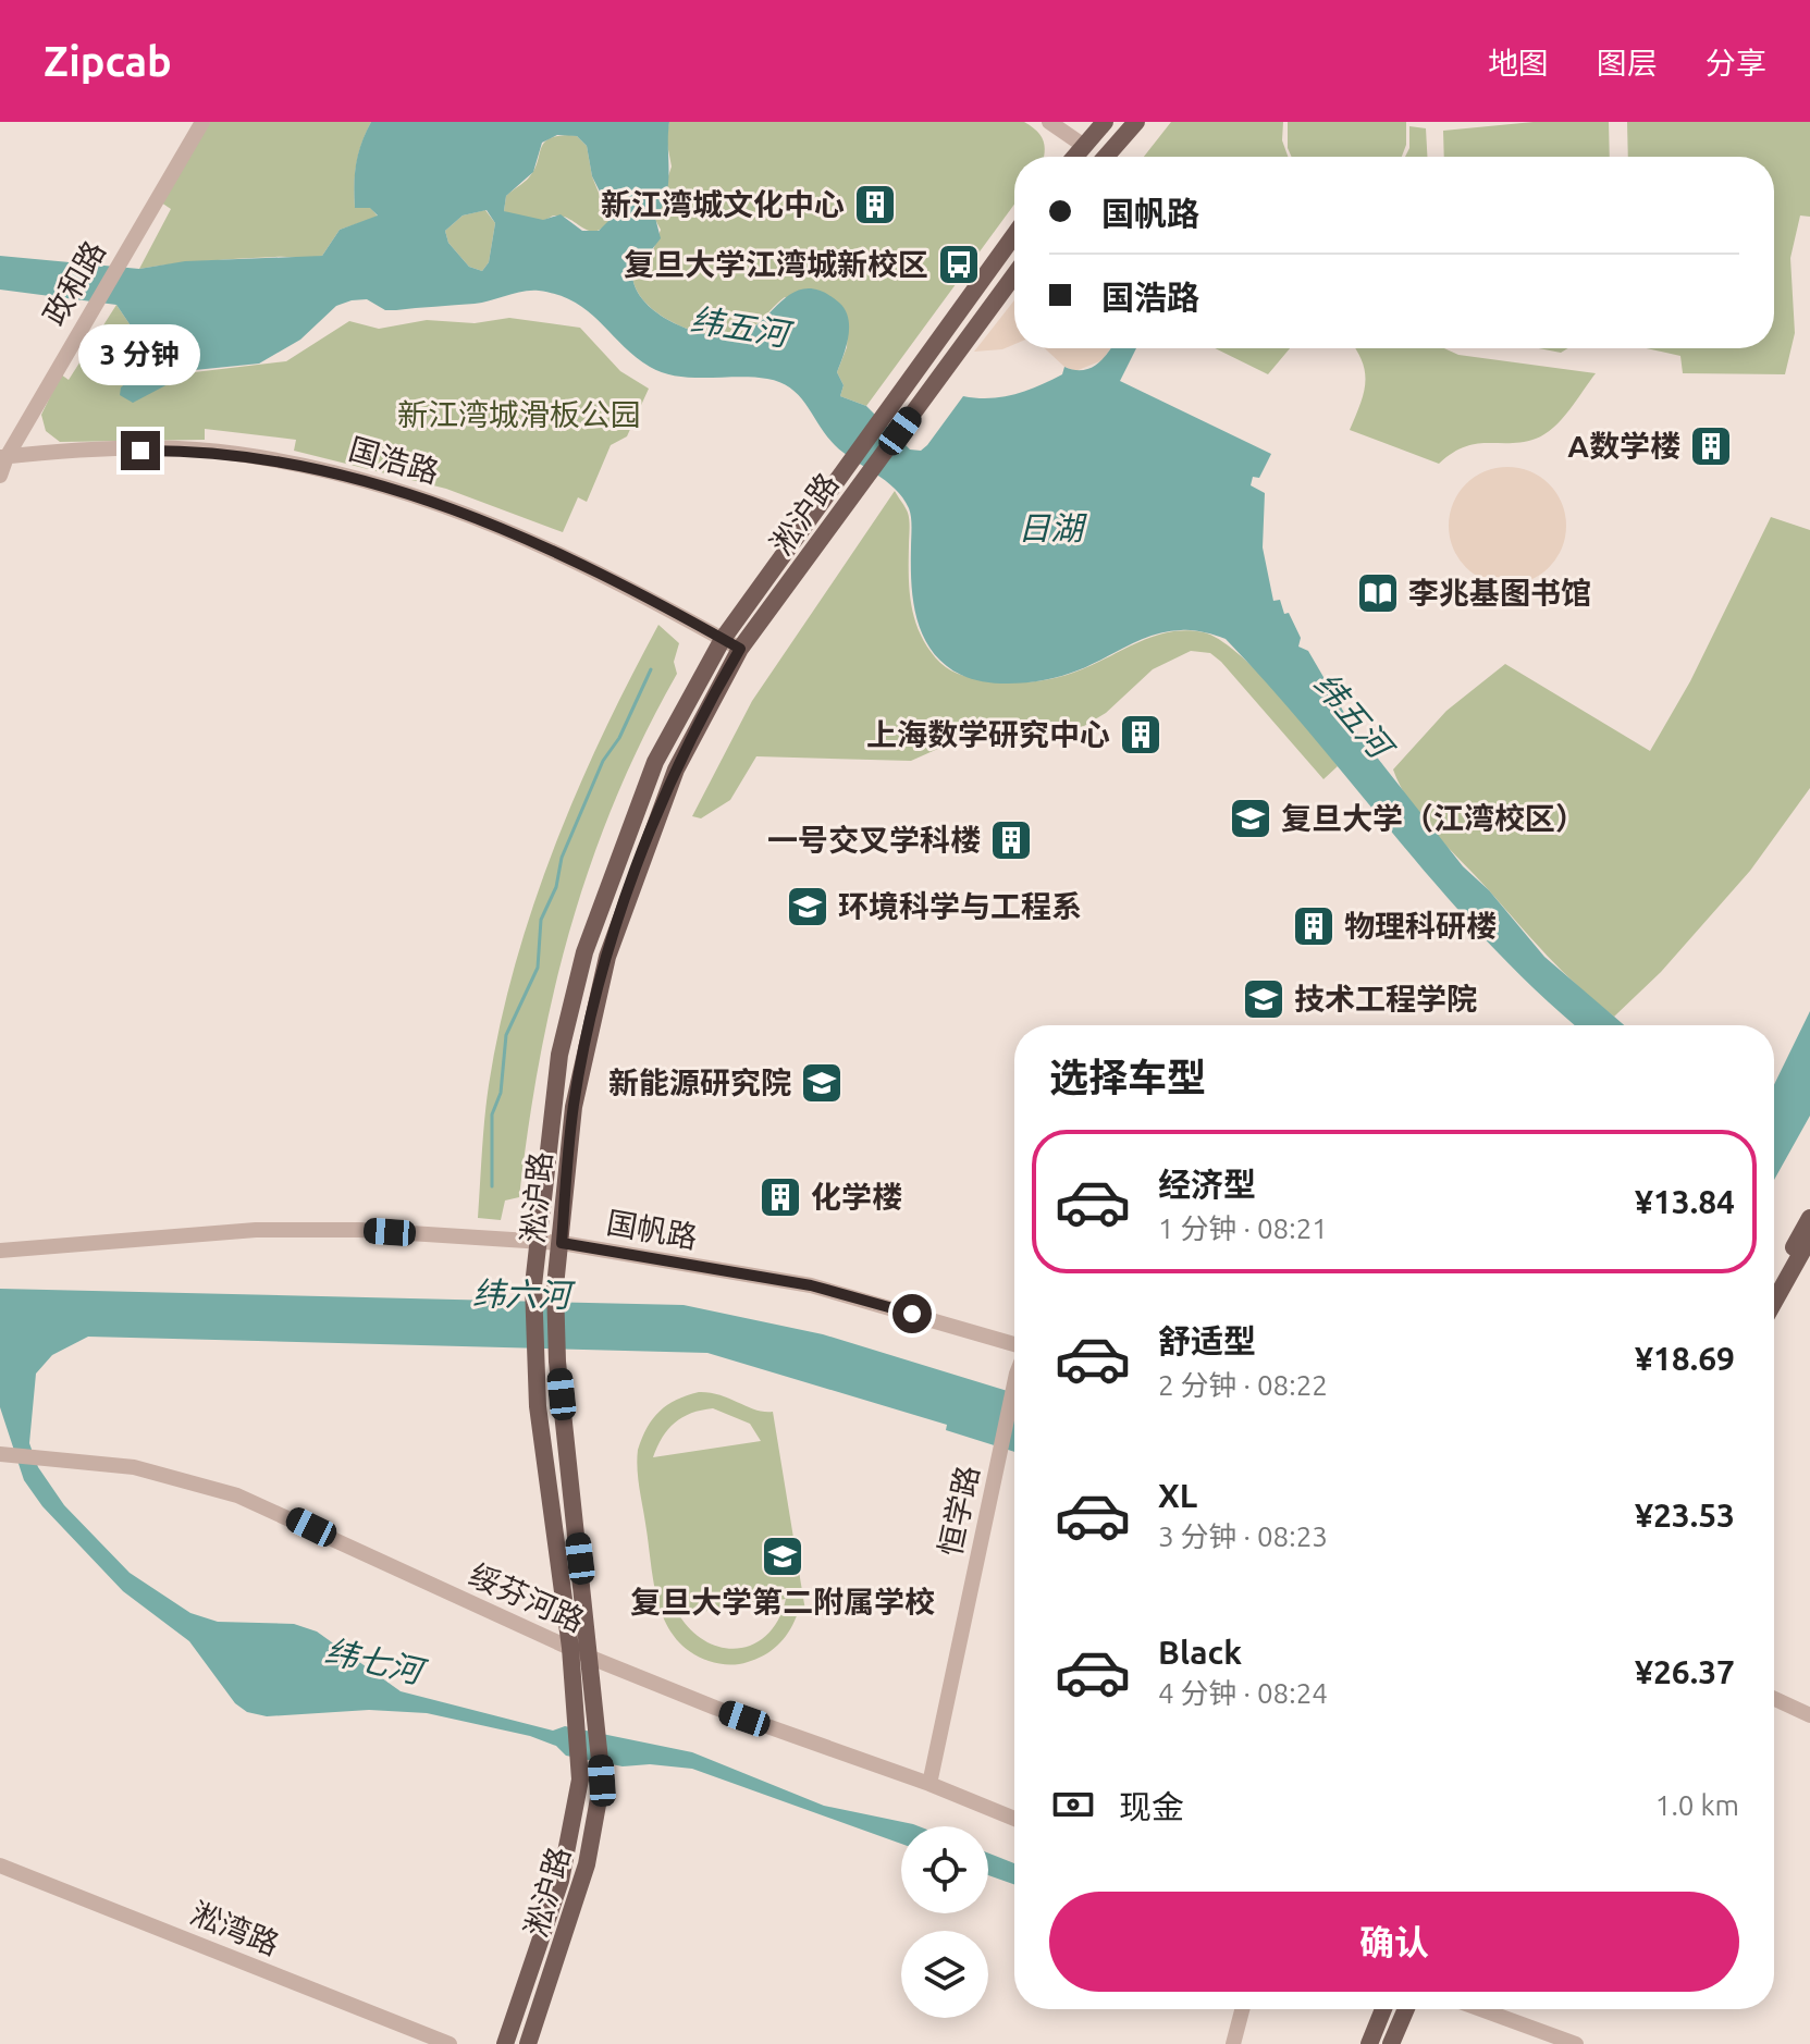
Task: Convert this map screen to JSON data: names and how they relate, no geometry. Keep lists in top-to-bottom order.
{
  "streets": {
    "main road": ["淞沪路"],
    "street": [
      "政和路",
      "国浩路",
      "国帆路",
      "恒学路",
      "绥芬河路",
      "淞湾路"
    ]
  },
  "crossings": [
    ["政和路", "国浩路"],
    ["国浩路", "淞沪路"],
    ["淞沪路", "国帆路"],
    ["淞沪路", "绥芬河路"],
    ["恒学路", "绥芬河路"]
  ],
  "water": [
    "纬五河",
    "日湖",
    "纬六河",
    "纬七河"
  ],
  "parks": ["新江湾城滑板公园"],
  "places": {
    "building": [
      "新江湾城文化中心",
      "A数学楼",
      "上海数学研究中心",
      "一号交叉学科楼",
      "物理科研楼",
      "化学楼"
    ],
    "bus stop": ["复旦大学江湾城新校区"],
    "library": ["李兆基图书馆"],
    "school or university": [
      "复旦大学（江湾校区）",
      "环境科学与工程系",
      "技术工程学院",
      "新能源研究院",
      "复旦大学第二附属学校"
    ]
  },
  "page": {
    "header": "Zipcab",
    "nav": ["地图", "图层", "分享"],
    "banner": ["国帆路", "国浩路"],
    "bubble": "3 分钟",
    "heading": "选择车型",
    "list": [
      {
        "name": "经济型",
        "note": "1 分钟 · 08:21",
        "value": "¥13.84"
      },
      {
        "name": "舒适型",
        "note": "2 分钟 · 08:22",
        "value": "¥18.69"
      },
      {
        "name": "XL",
        "note": "3 分钟 · 08:23",
        "value": "¥23.53"
      },
      {
        "name": "Black",
        "note": "4 分钟 · 08:24",
        "value": "¥26.37"
      }
    ],
    "pay": ["现金", "1.0 km"],
    "buttons": "确认"
  }
}
